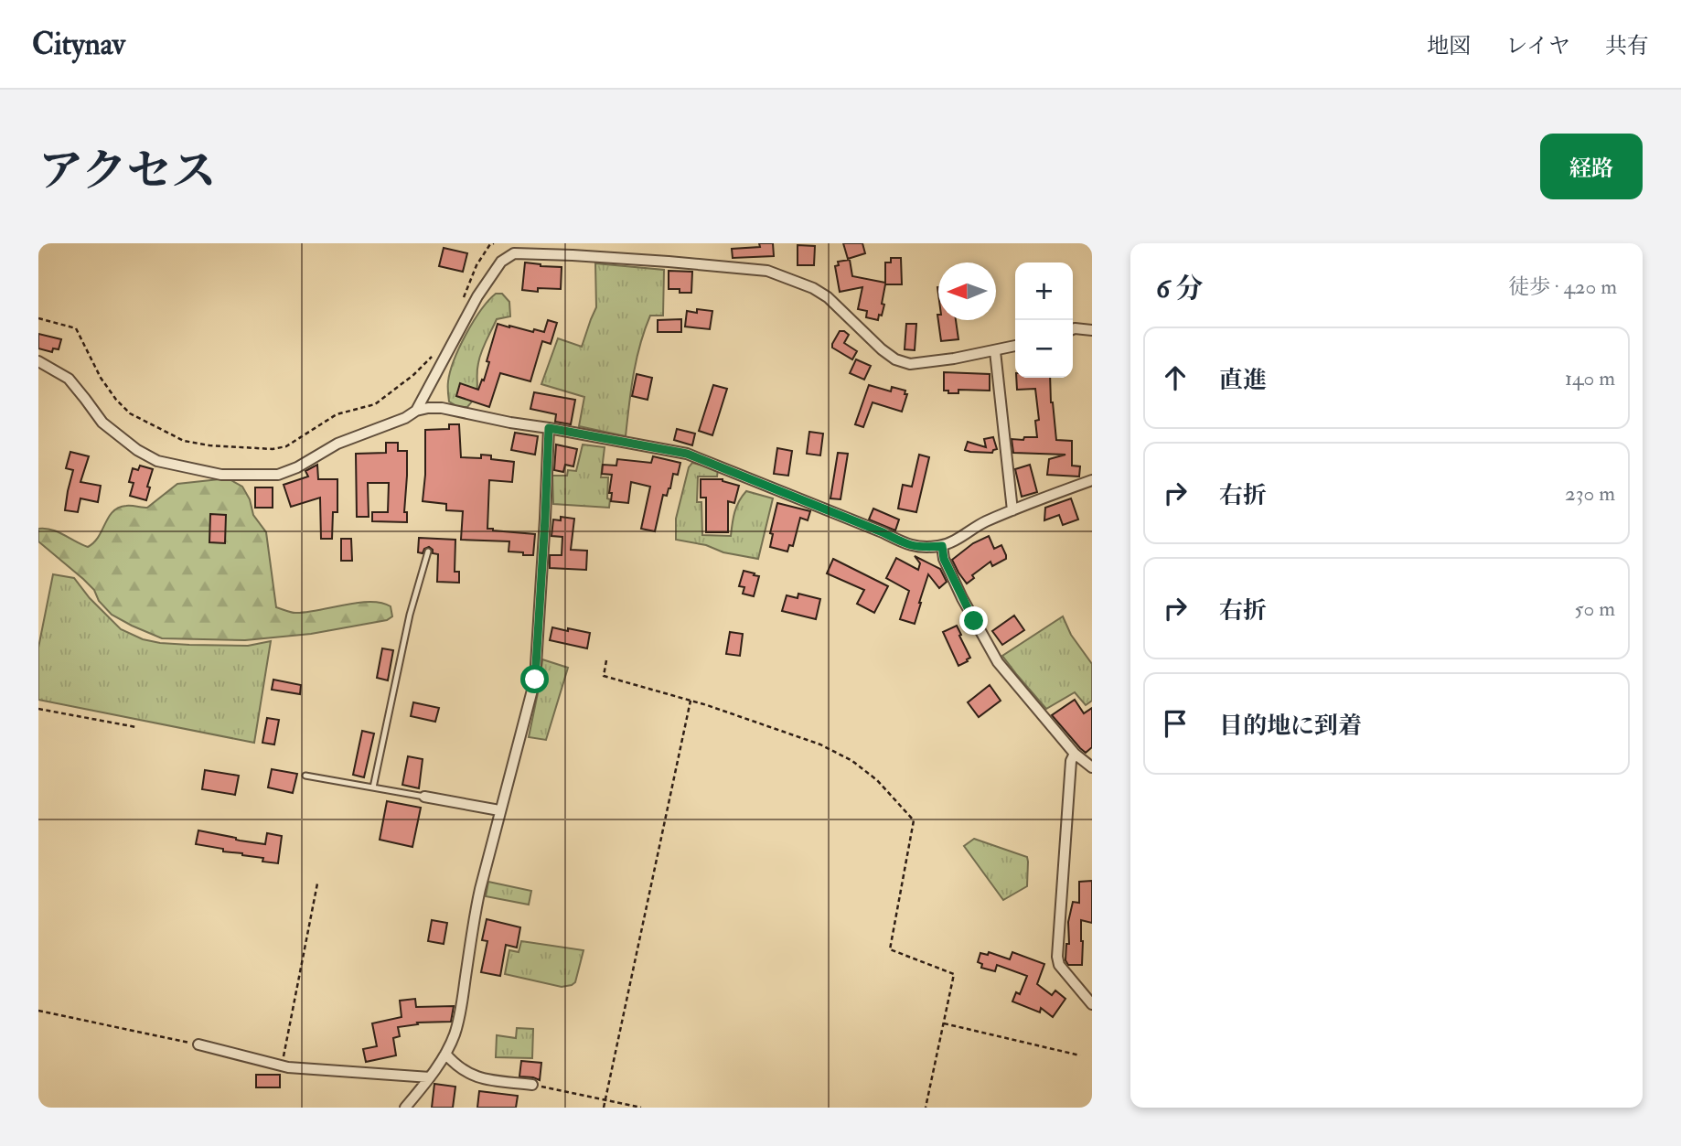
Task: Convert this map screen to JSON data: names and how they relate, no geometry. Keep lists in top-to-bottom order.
{
  "north": "left",
  "page": {
    "header": "Citynav",
    "nav": ["地図", "レイヤ", "共有"],
    "buttons": "経路",
    "title": "アクセス",
    "heading": ["6 分", "徒歩 · 420 m"],
    "map_buttons": ["+", "−"],
    "list": [
      ["直進", "140 m"],
      ["右折", "230 m"],
      ["右折", "50 m"],
      "目的地に到着"
    ]
  }
}
